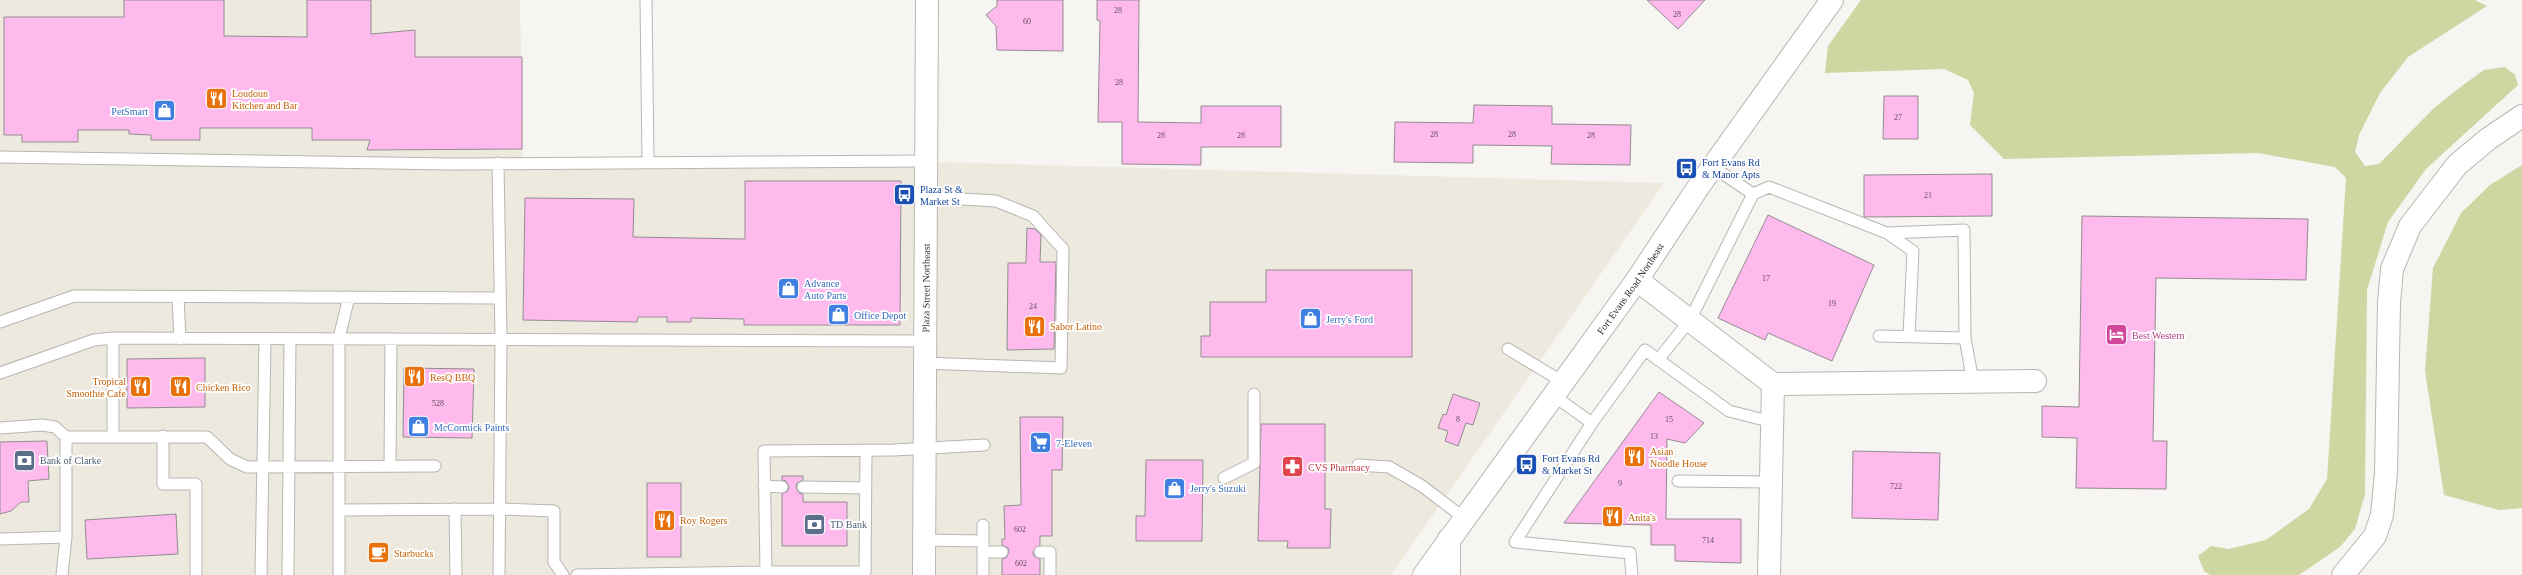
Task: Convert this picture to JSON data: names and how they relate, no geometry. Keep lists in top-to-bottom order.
{
  "streets": {
    "main road": ["Plaza Street Northeast", "Fort Evans Road Northeast"]
  },
  "places": {
    "restaurant": [
      "Loudoun Kitchen and Bar",
      "Sabor Latino",
      "ResQ BBQ",
      "Tropical Smoothie Cafe",
      "Chicken Rico",
      "Asian Noodle House",
      "Anita's",
      "Roy Rogers"
    ],
    "shop": [
      "PetSmart",
      "Advance Auto Parts",
      "Office Depot",
      "Jerry's Ford",
      "McCormick Paints",
      "Jerry's Suzuki"
    ],
    "bus stop": ["Fort Evans Rd & Manor Apts", "Plaza St & Market St", "Fort Evans Rd & Market St"],
    "hotel": ["Best Western"],
    "supermarket": ["7-Eleven"],
    "bank": ["Bank of Clarke", "TD Bank"],
    "pharmacy": ["CVS Pharmacy"],
    "cafe": ["Starbucks"]
  },
  "house_numbers": [
    "28",
    "28",
    "60",
    "28",
    "27",
    "28",
    "28",
    "28",
    "28",
    "28",
    "21",
    "17",
    "19",
    "24",
    "528",
    "8",
    "15",
    "13",
    "9",
    "722",
    "602",
    "714",
    "602"
  ]
}
